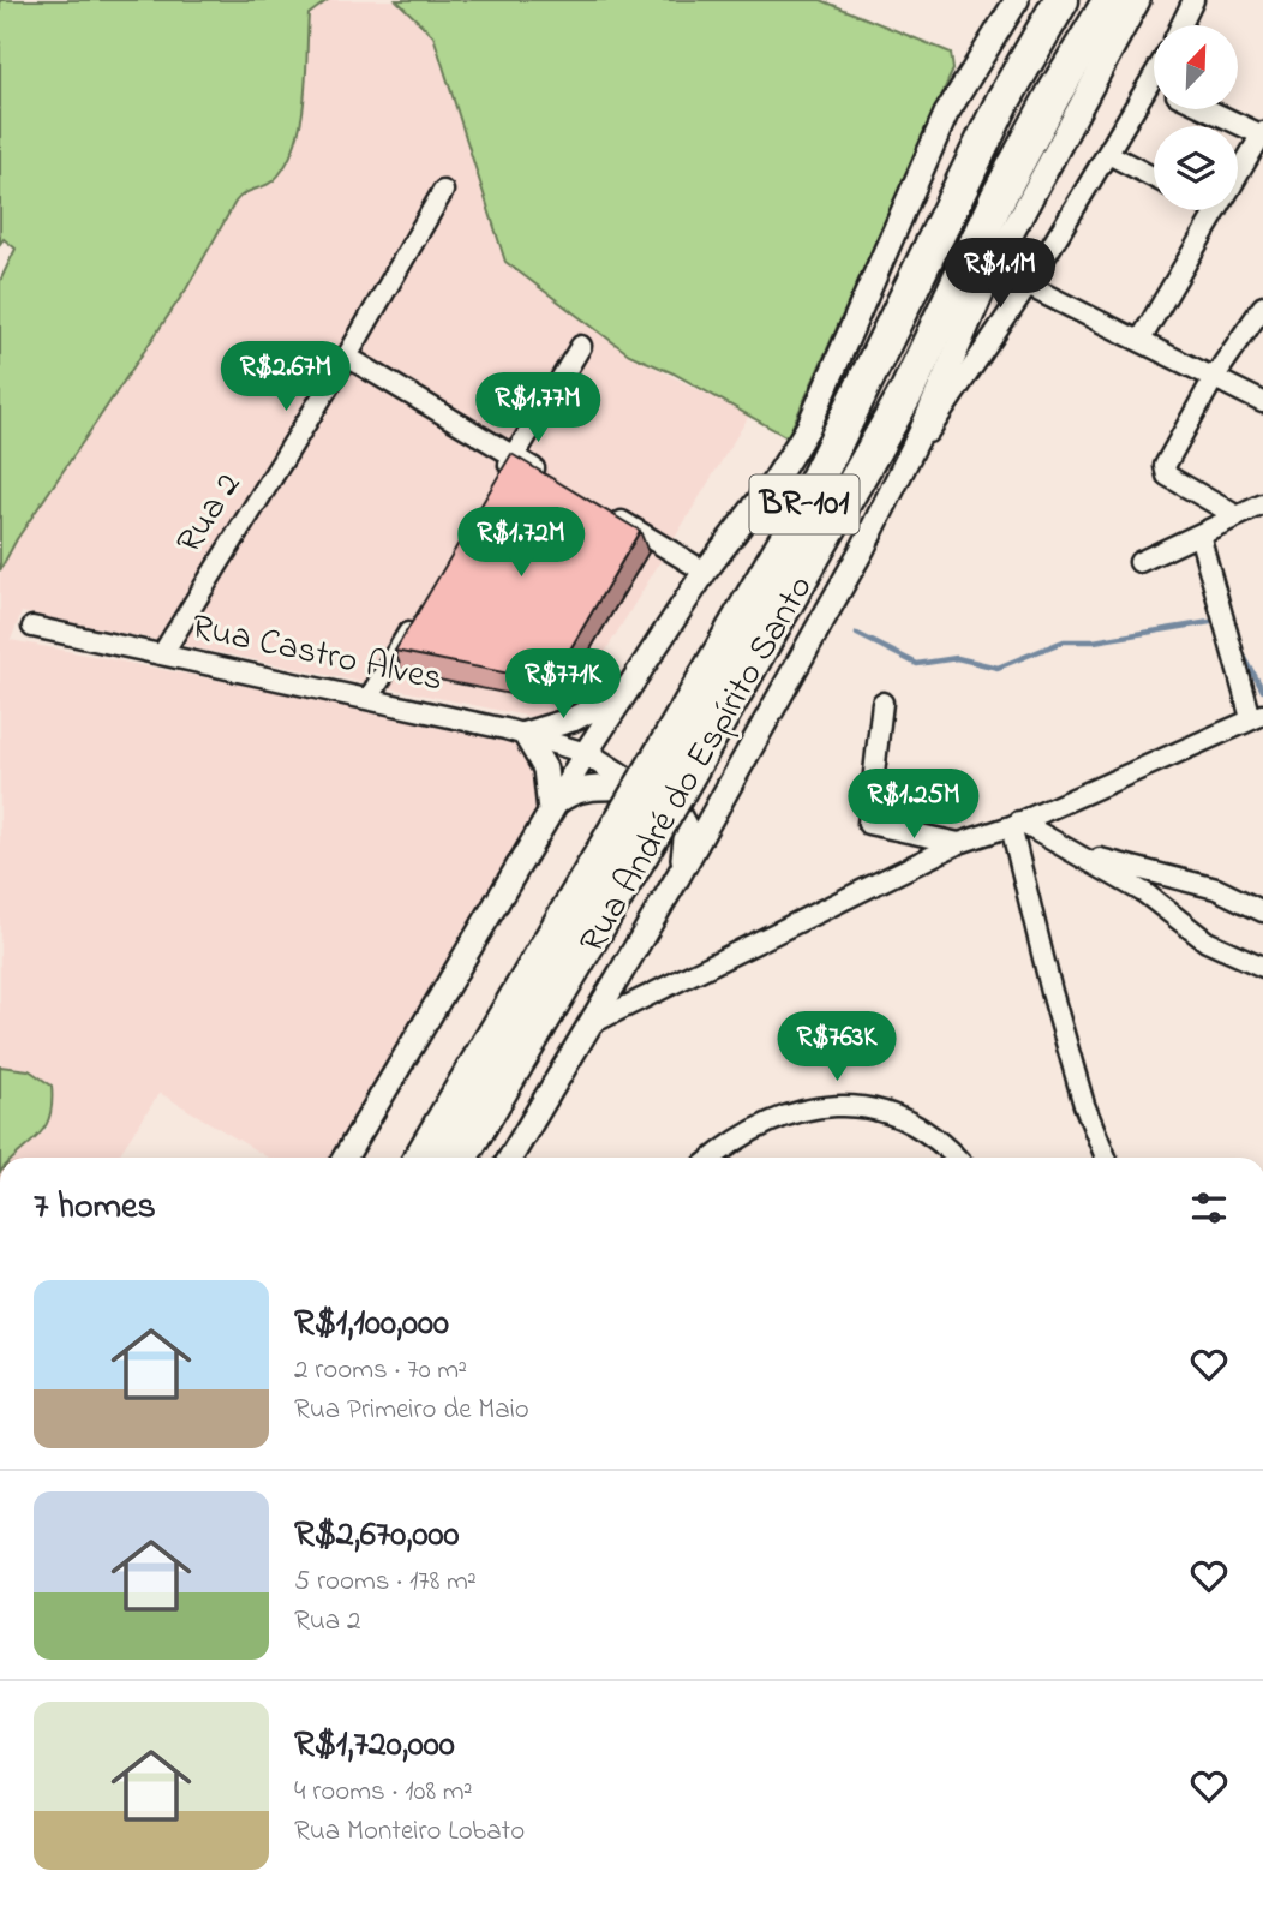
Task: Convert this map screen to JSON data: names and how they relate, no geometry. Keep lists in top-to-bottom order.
{
  "streets": {
    "highway": ["BR-101"],
    "street": ["Rua 2", "Rua Castro Alves", "Rua André do Espírito Santo"]
  },
  "crossings": [
    ["Rua 2", "Rua Castro Alves"]
  ],
  "north": "top right",
  "page": {
    "price": [
      "R$1.1M",
      "R$2.67M",
      "R$1.77M",
      "R$1.72M",
      "R$771K",
      "R$1.25M",
      "R$763K"
    ],
    "heading": "7 homes",
    "list": [
      {
        "name": "R$1,100,000",
        "note": "2 rooms · 70 m² · Rua Primeiro de Maio"
      },
      {
        "name": "R$2,670,000",
        "note": "5 rooms · 178 m² · Rua 2"
      },
      {
        "name": "R$1,720,000",
        "note": "4 rooms · 108 m² · Rua Monteiro Lobato"
      }
    ]
  }
}
